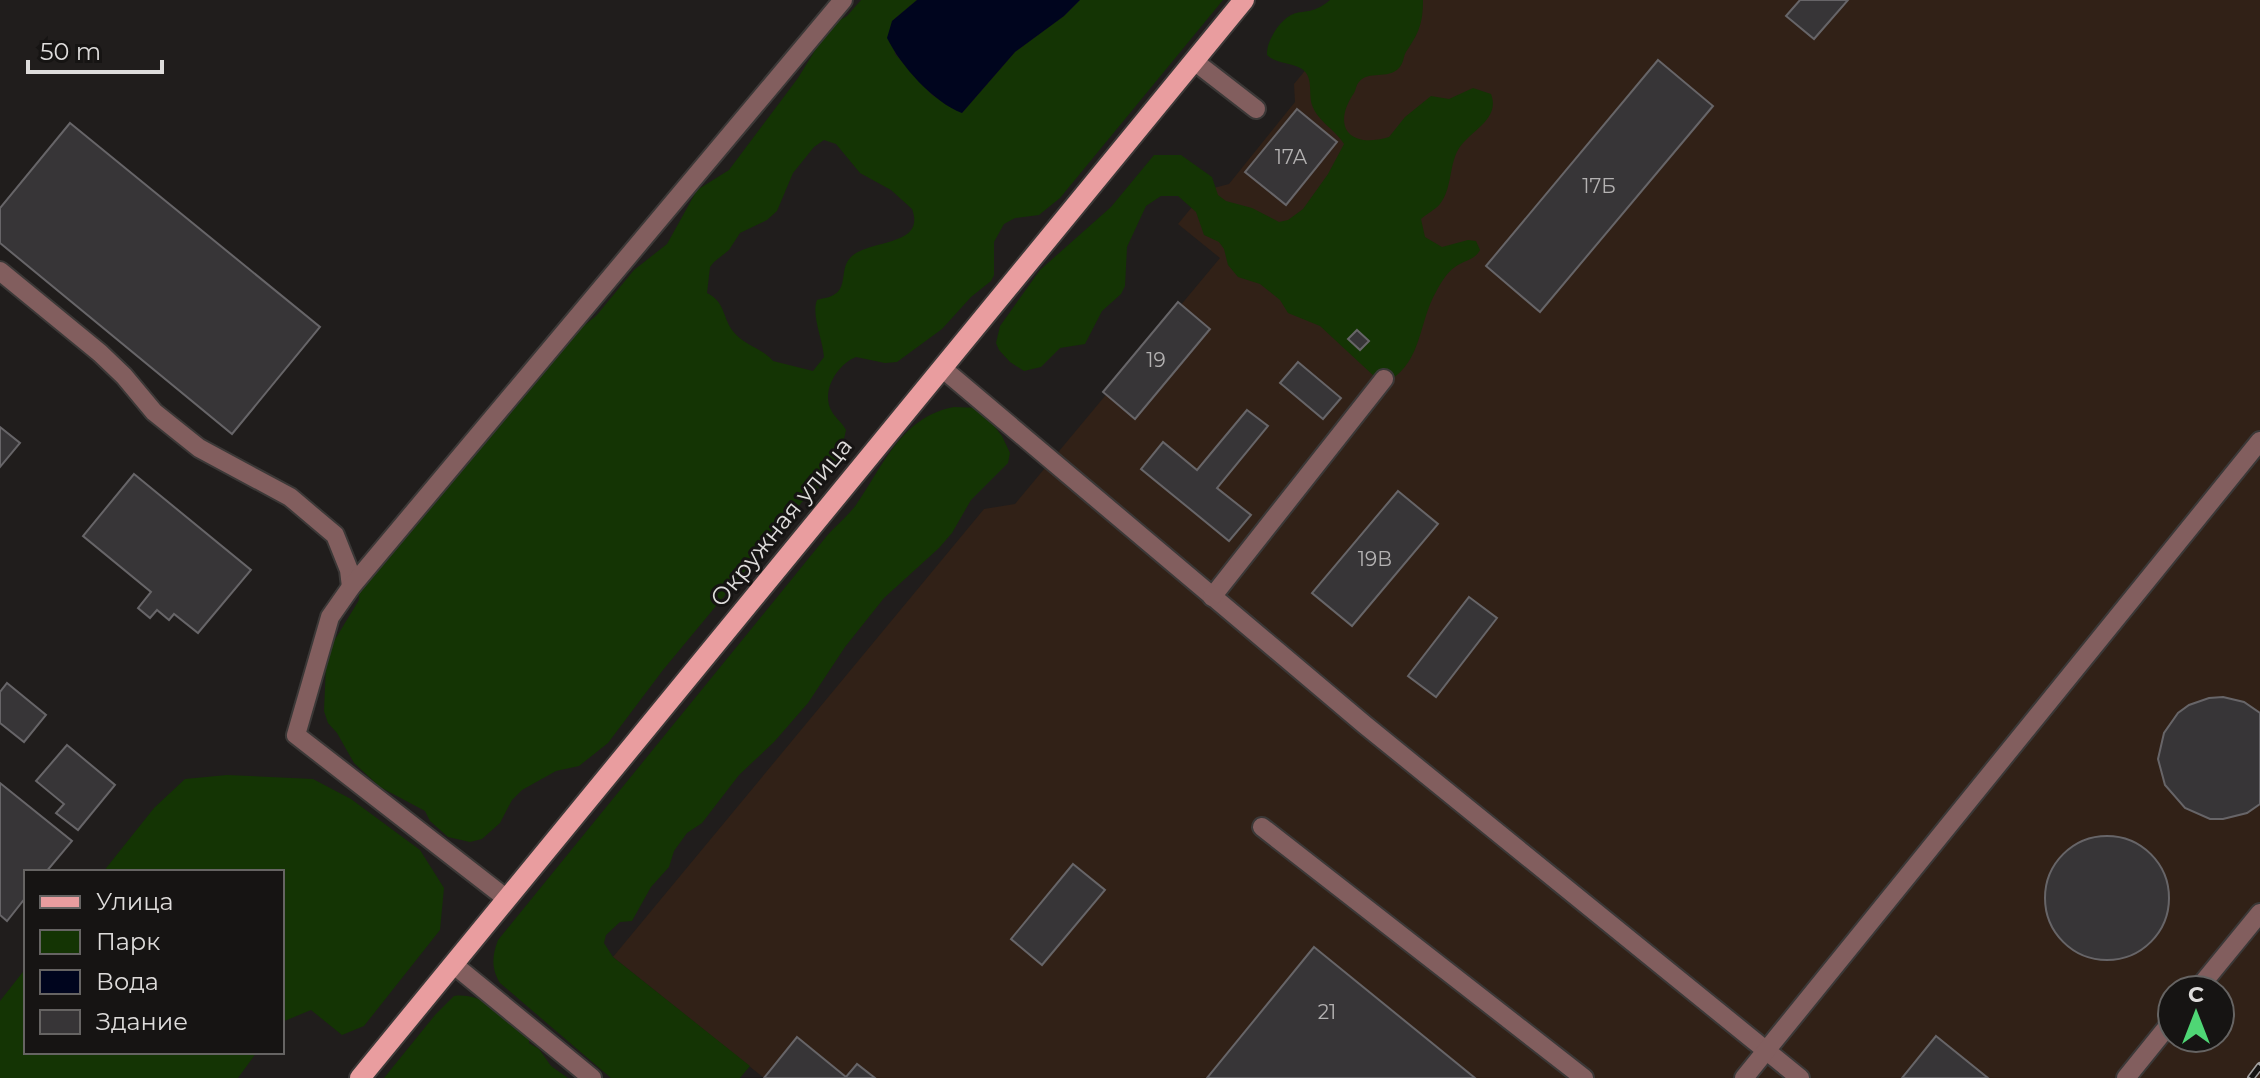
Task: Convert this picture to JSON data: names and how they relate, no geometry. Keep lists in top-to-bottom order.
{
  "streets": {
    "main road": ["Окружная улица"]
  },
  "house_numbers": [
    "17А",
    "17Б",
    "19",
    "19В",
    "21"
  ],
  "legend": [
    "Улица",
    "Парк",
    "Вода",
    "Здание"
  ],
  "scale_bar": "50 m",
  "north": "top"
}
